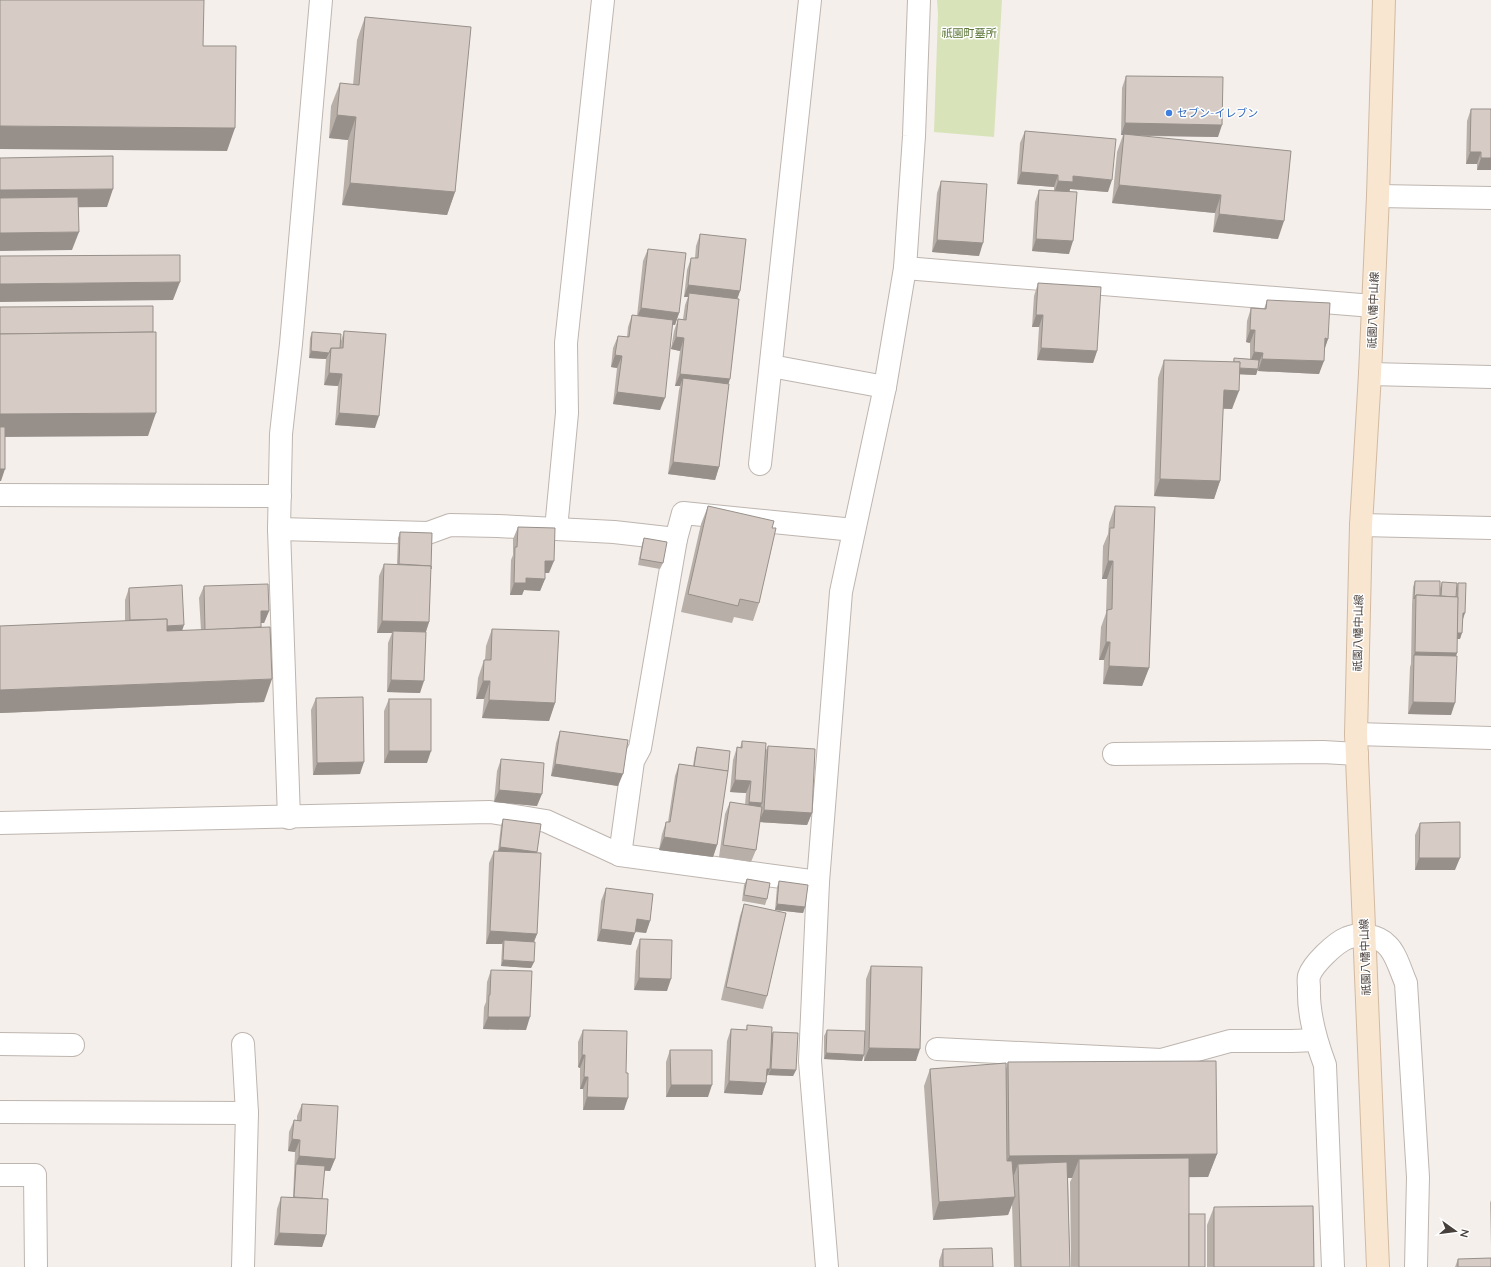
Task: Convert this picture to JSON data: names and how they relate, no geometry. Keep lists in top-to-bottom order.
{
  "streets": {
    "main road": ["祇園八幡中山線"]
  },
  "parks": ["祇園町墓所"],
  "places": ["セブン-イレブン"],
  "north": "right"
}
